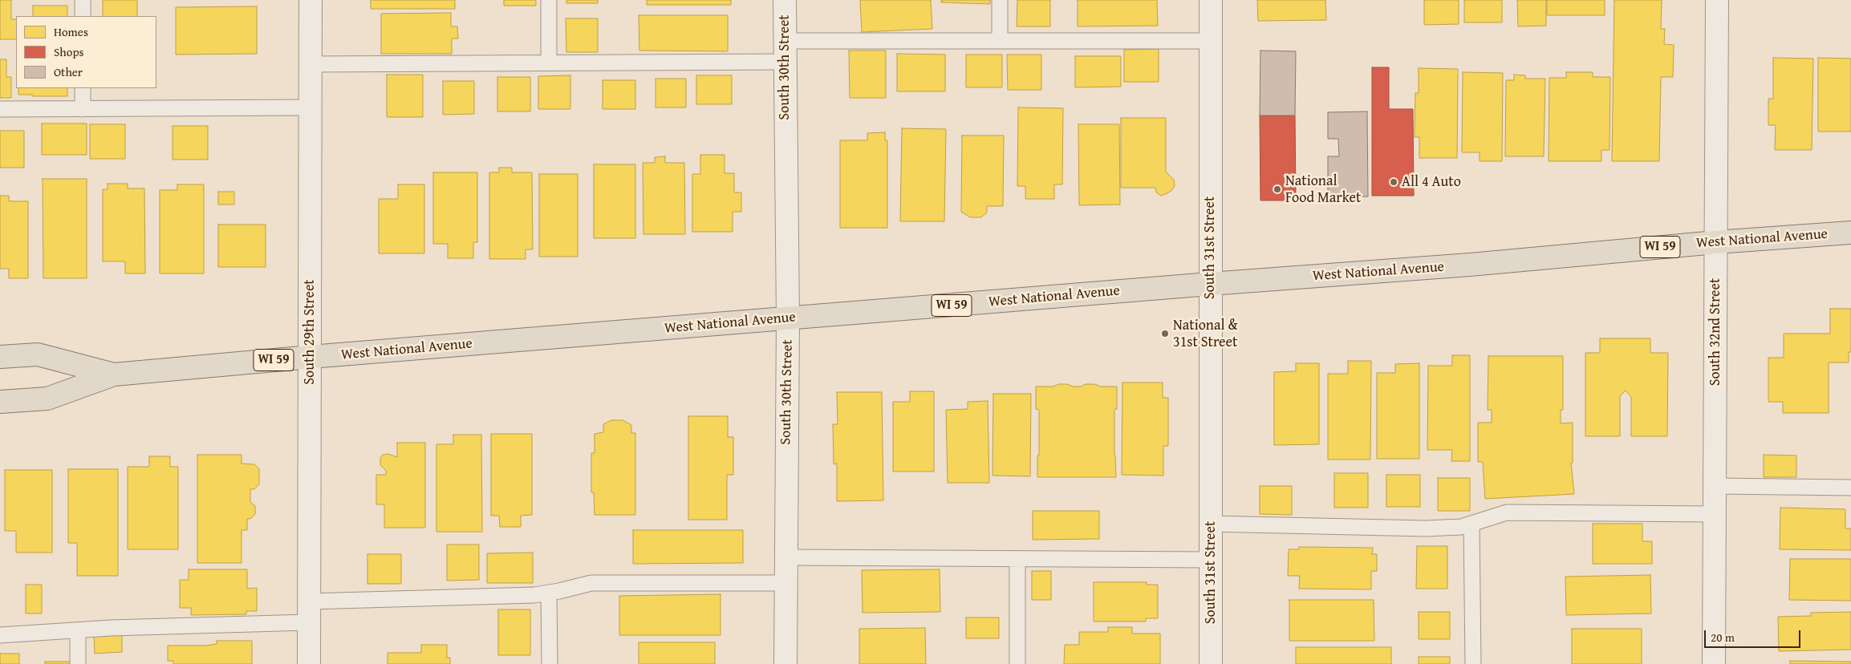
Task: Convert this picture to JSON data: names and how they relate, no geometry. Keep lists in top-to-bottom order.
{
  "streets": {
    "main road": ["West National Avenue", "WI 59"],
    "street": [
      "South 30th Street",
      "South 31st Street",
      "South 29th Street",
      "South 32nd Street"
    ]
  },
  "crossings": [
    ["South 30th Street", "West National Avenue"],
    ["West National Avenue", "South 31st Street"],
    ["West National Avenue", "South 29th Street"],
    ["West National Avenue", "South 32nd Street"]
  ],
  "places": ["All 4 Auto", "National Food Market", "National & 31st Street"],
  "legend": ["Homes", "Shops", "Other"],
  "scale_bar": "20 m"
}
